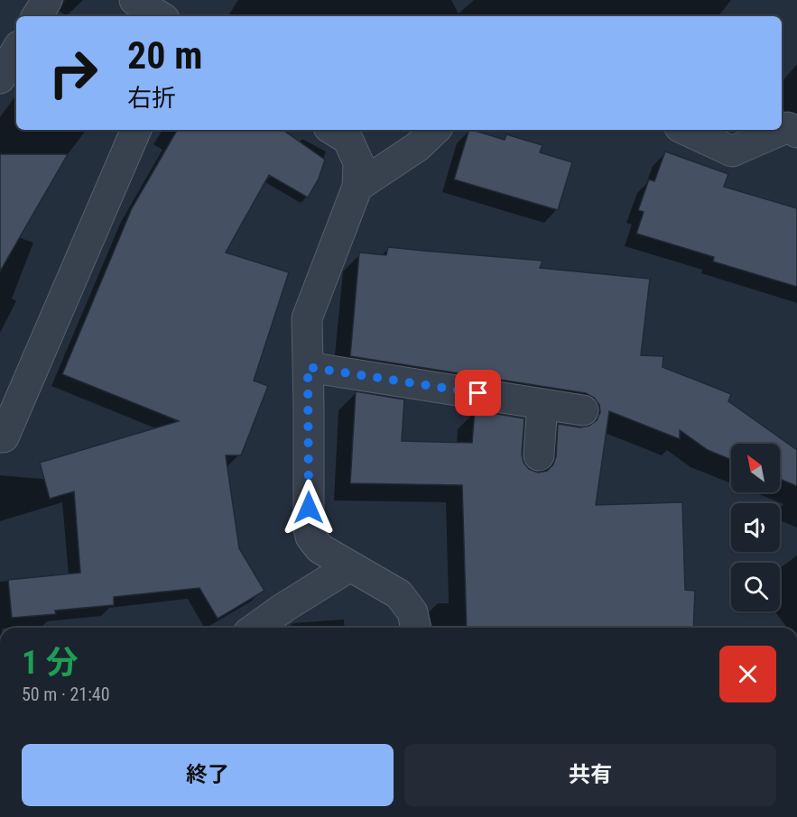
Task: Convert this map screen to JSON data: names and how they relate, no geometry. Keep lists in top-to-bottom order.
{
  "north": "top left",
  "page": {
    "turn": ["20 m", "右折"],
    "heading": ["1 分", "50 m · 21:40"],
    "buttons": ["終了", "共有"]
  }
}
